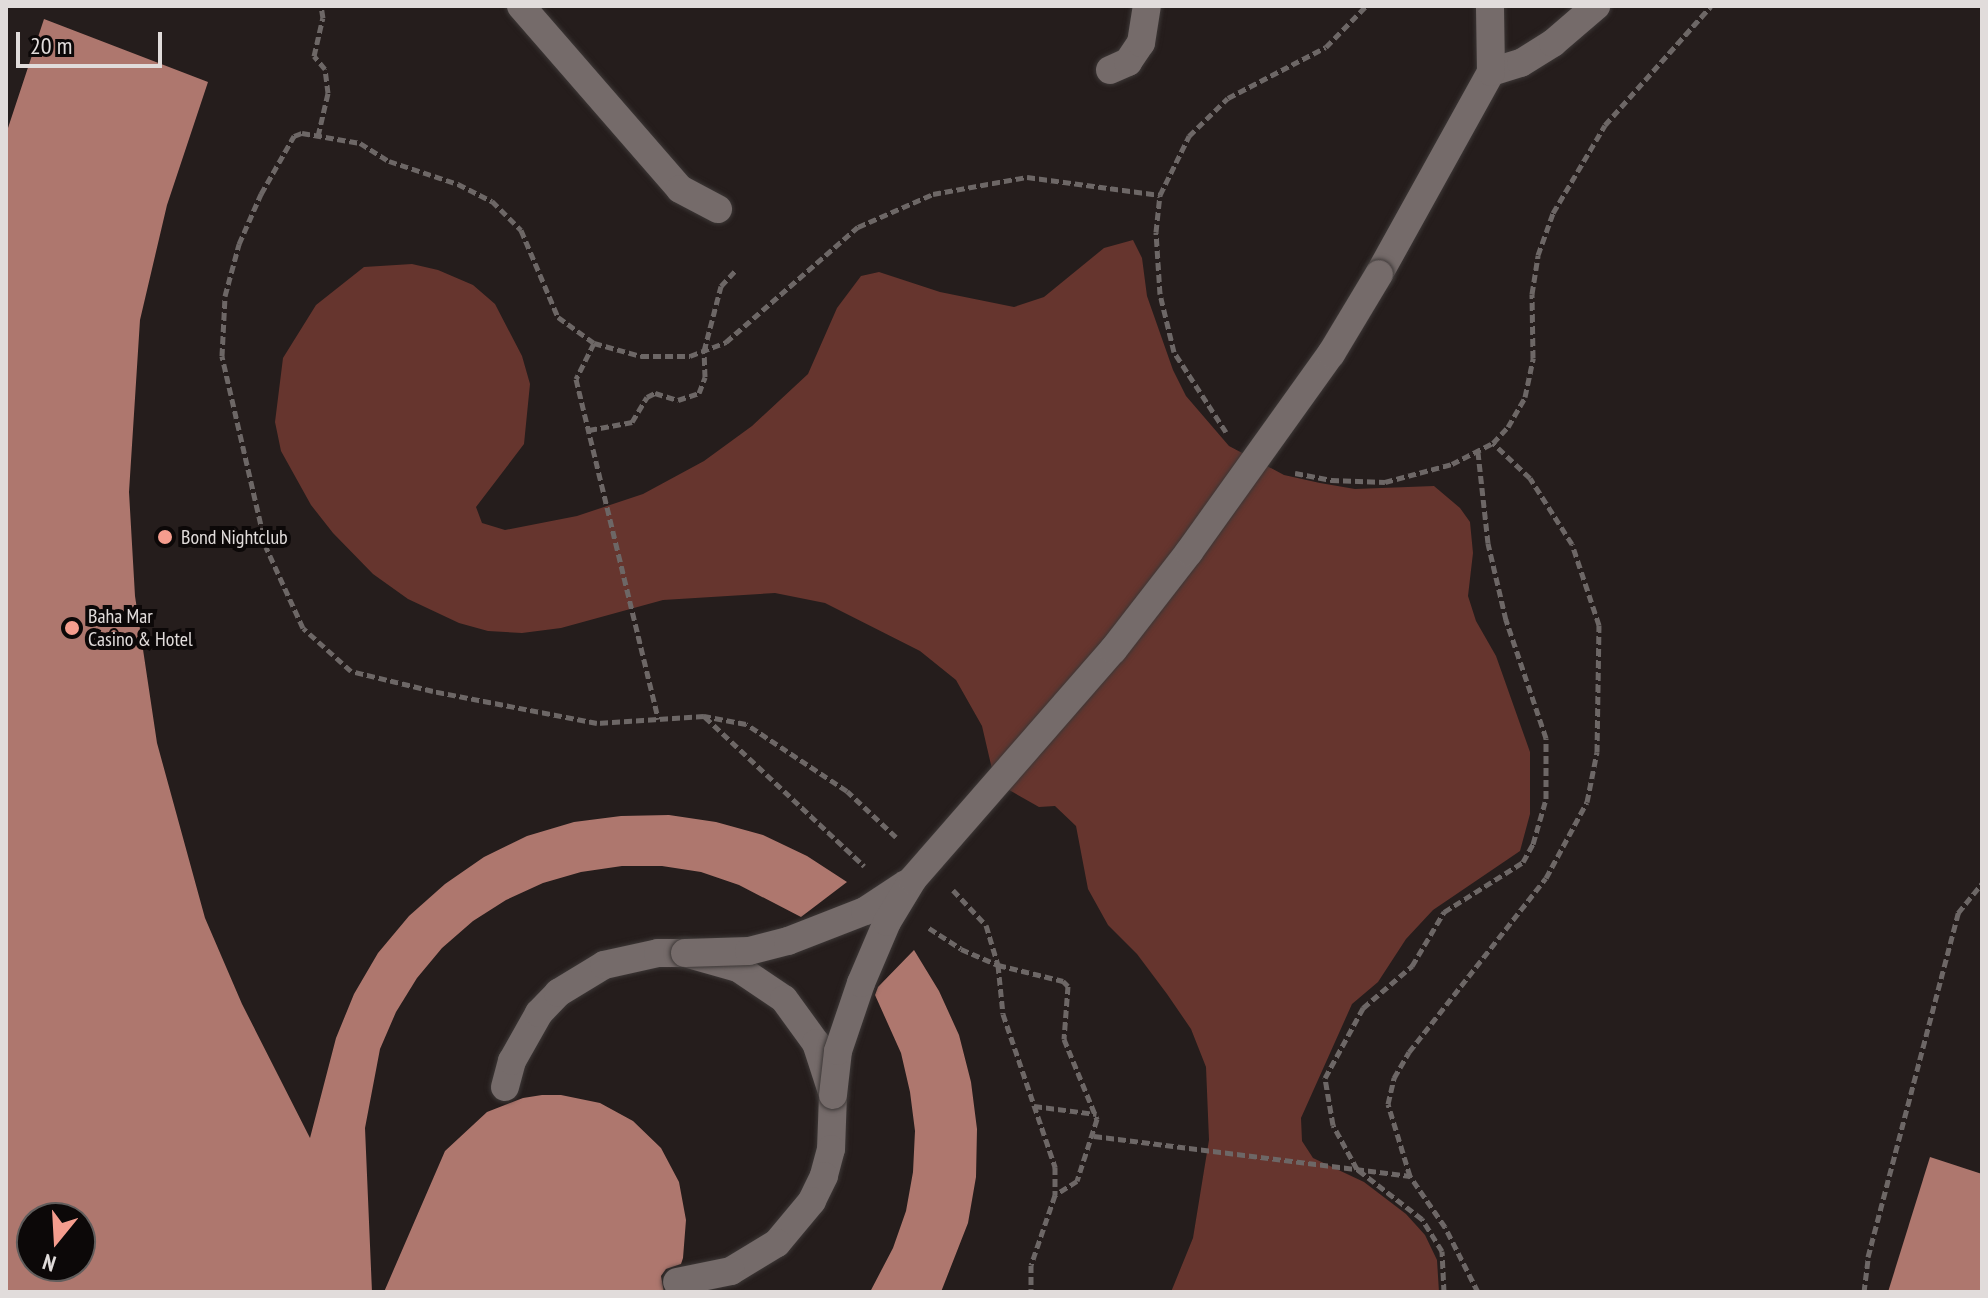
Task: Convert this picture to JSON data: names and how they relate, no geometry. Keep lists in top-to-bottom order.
{
  "places": ["Bond Nightclub", "Baha Mar Casino & Hotel"],
  "scale_bar": "20 m",
  "north": "bottom"
}
